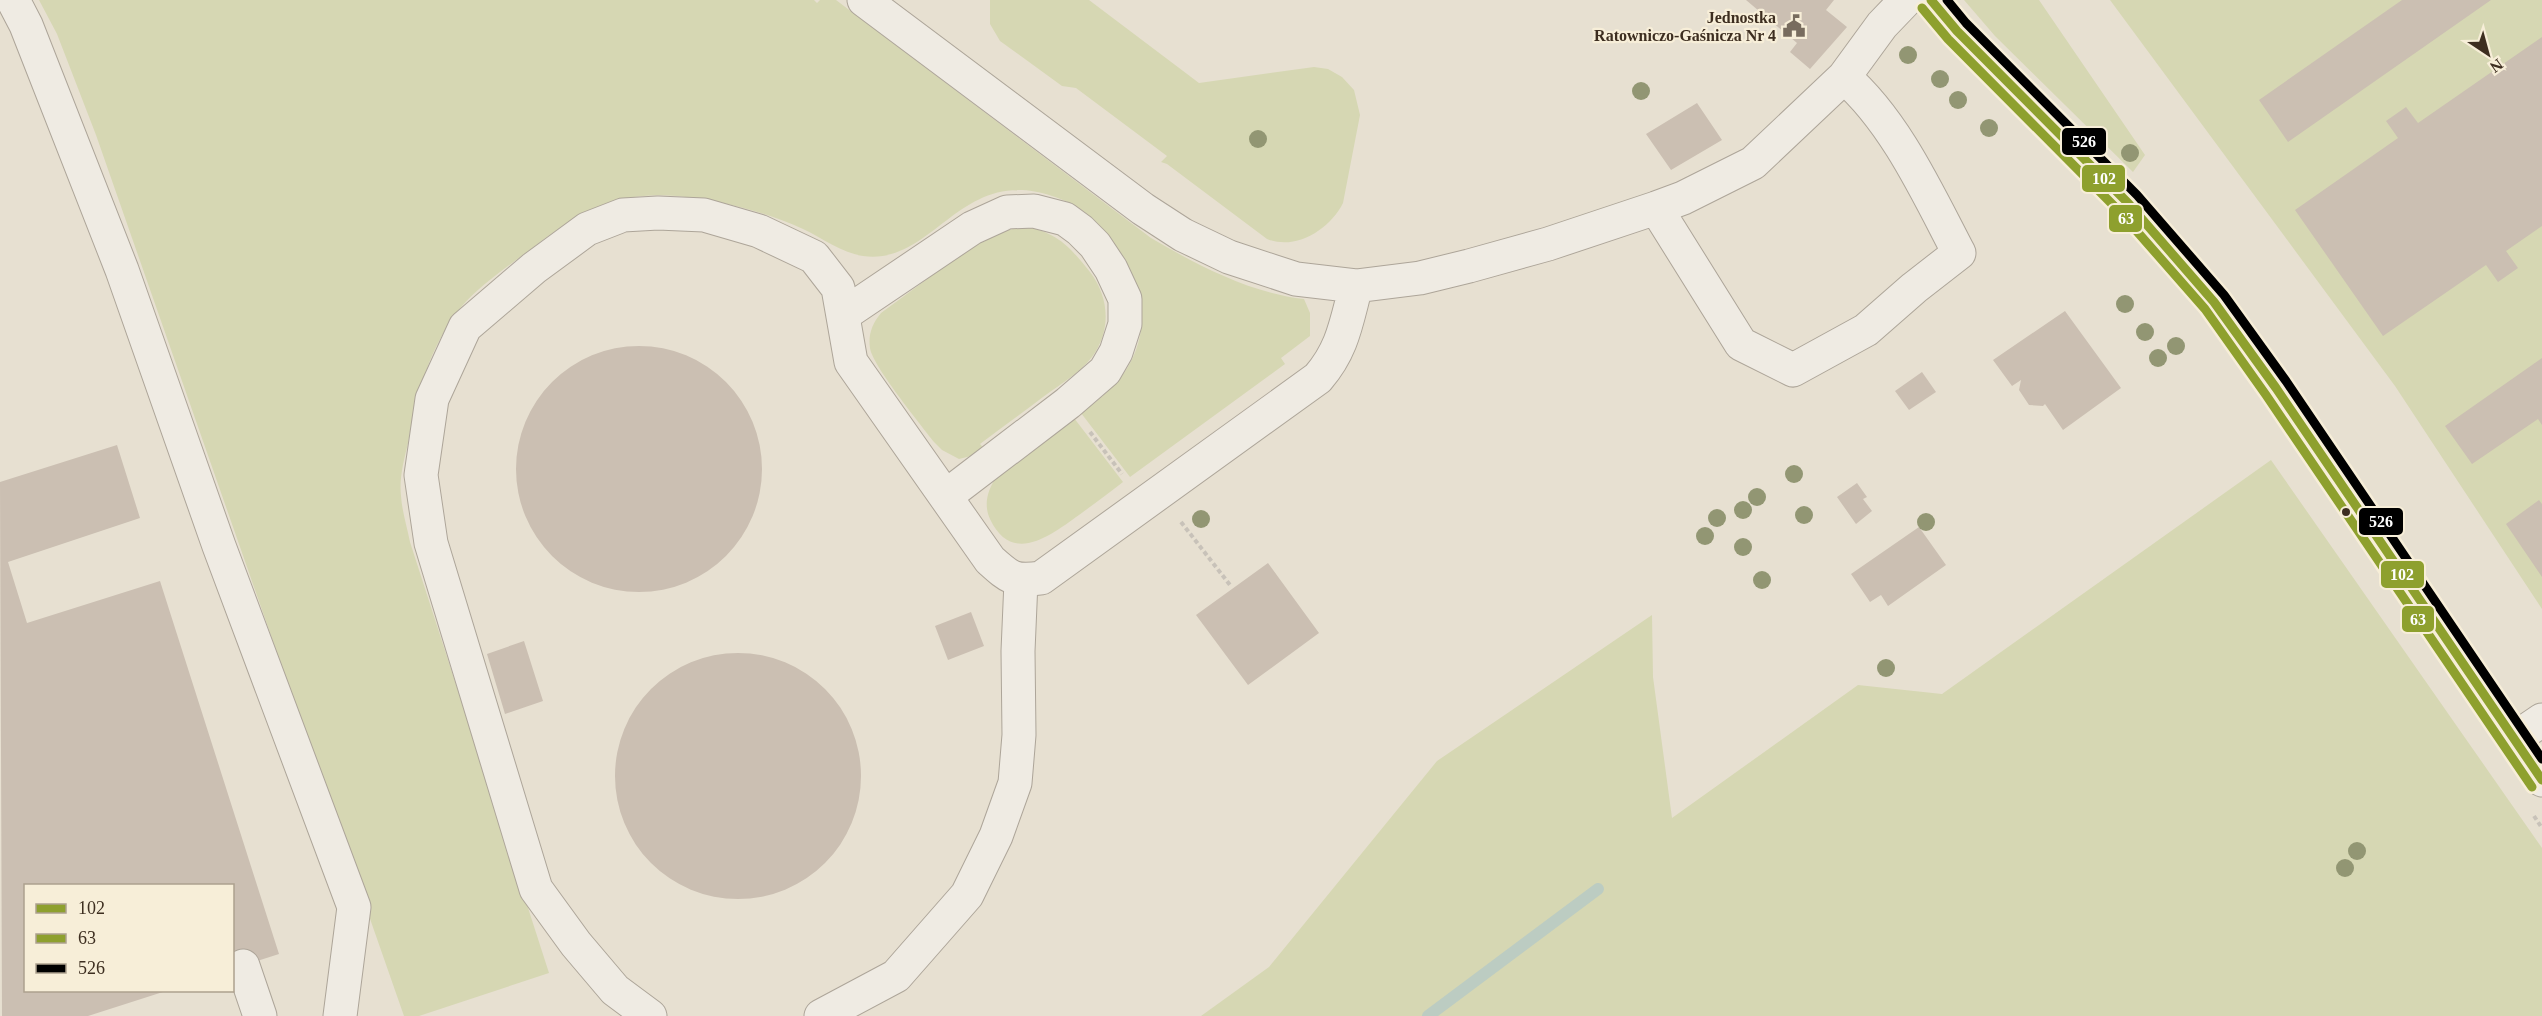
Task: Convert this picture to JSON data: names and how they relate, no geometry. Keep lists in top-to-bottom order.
{
  "places": {
    "public building": ["Jednostka Ratowniczo-Gaśnicza Nr 4"]
  },
  "lines": ["transit line 102", "transit line 526", "transit line 63"],
  "legend": ["102", "63", "526"],
  "north": "bottom right"
}
